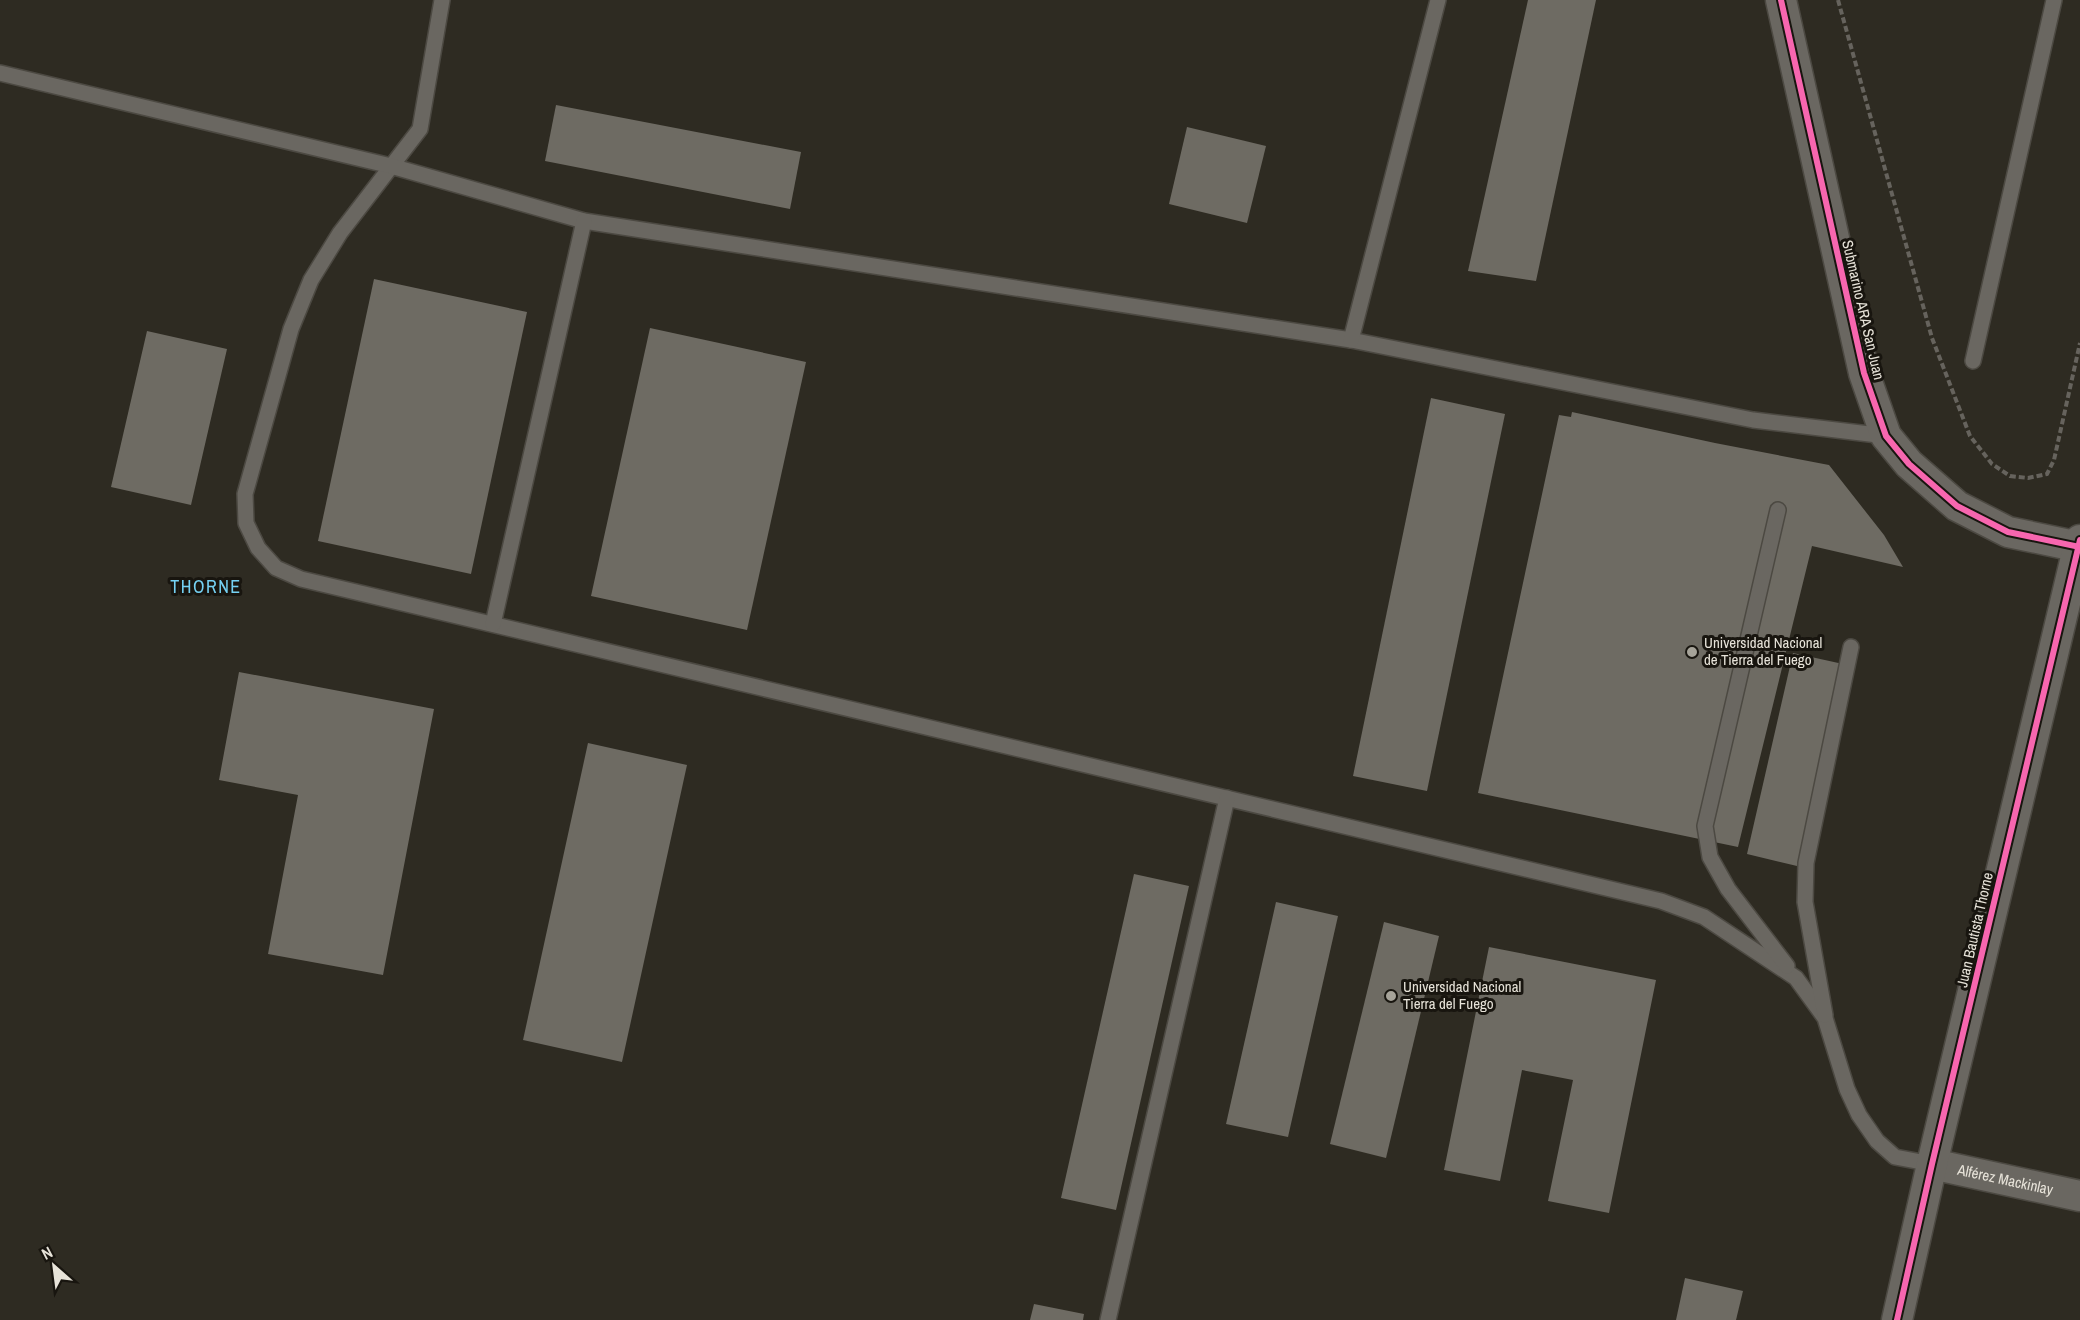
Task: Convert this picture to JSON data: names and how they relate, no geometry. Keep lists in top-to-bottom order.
{
  "streets": {
    "street": ["Submarino ARA San Juan", "Juan Bautista Thorne", "Alférez Mackinlay"]
  },
  "crossings": [
    ["Submarino ARA San Juan", "Juan Bautista Thorne"],
    ["Juan Bautista Thorne", "Alférez Mackinlay"]
  ],
  "districts": ["THORNE"],
  "places": ["Universidad Nacional de Tierra del Fuego", "Universidad Nacional Tierra del Fuego"],
  "north": "top left"
}
